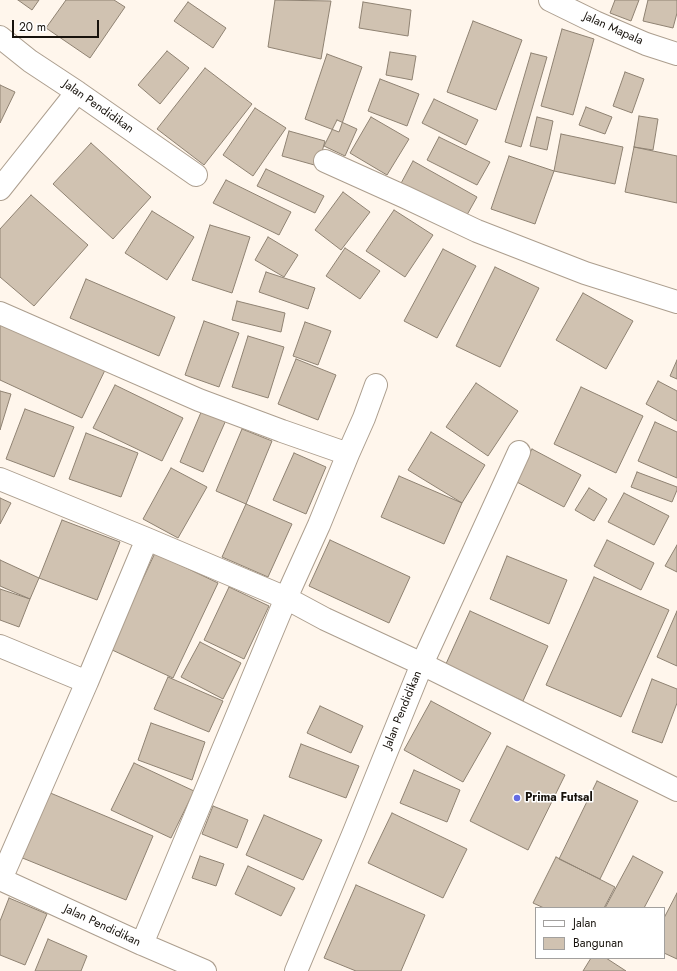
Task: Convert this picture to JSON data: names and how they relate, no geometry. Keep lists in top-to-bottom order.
{
  "streets": {
    "street": ["Jalan Mapala", "Jalan Pendidikan"]
  },
  "places": ["Prima Futsal"],
  "legend": ["Jalan", "Bangunan"],
  "scale_bar": "20 m"
}
